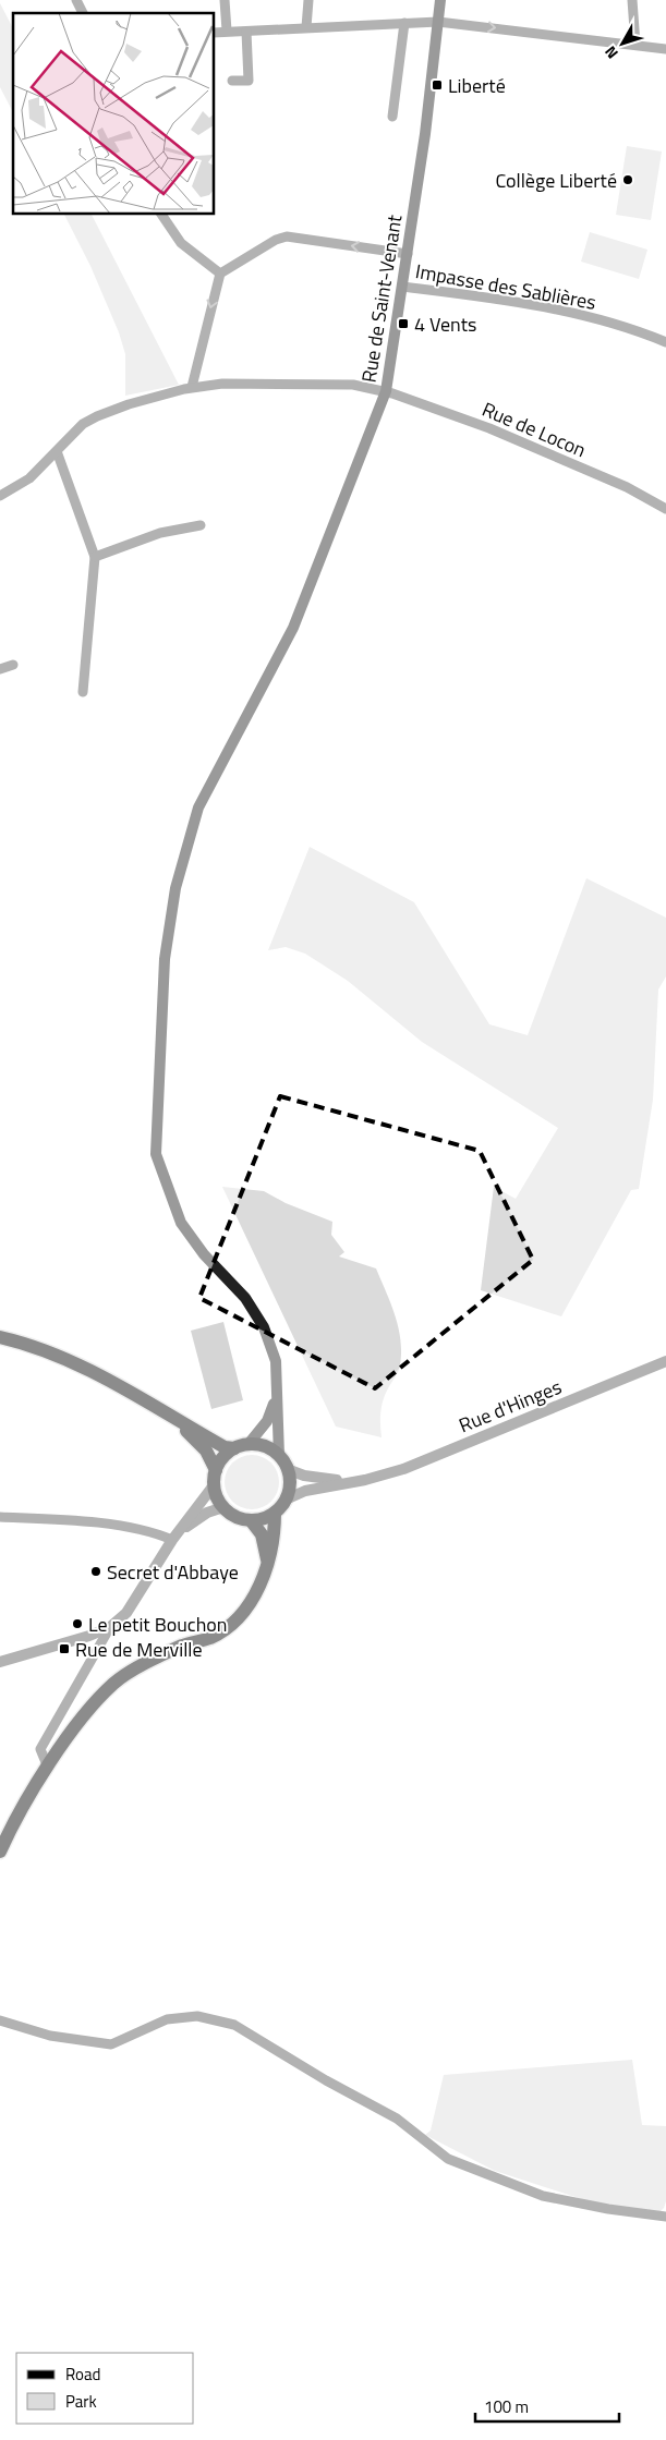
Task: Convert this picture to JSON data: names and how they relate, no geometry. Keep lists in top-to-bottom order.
{
  "streets": {
    "main road": ["Rue de Saint-Venant"],
    "street": ["Impasse des Sablières", "Rue de Locon", "Rue d'Hinges"]
  },
  "crossings": [
    ["Impasse des Sablières", "Rue de Saint-Venant"],
    ["Rue de Saint-Venant", "Rue de Locon"]
  ],
  "places": {
    "transit": ["Liberté", "4 Vents", "Rue de Merville"],
    "other": ["Collège Liberté", "Secret d'Abbaye", "Le petit Bouchon"]
  },
  "legend": ["Road", "Park"],
  "scale_bar": "100 m",
  "north": "bottom left"
}
